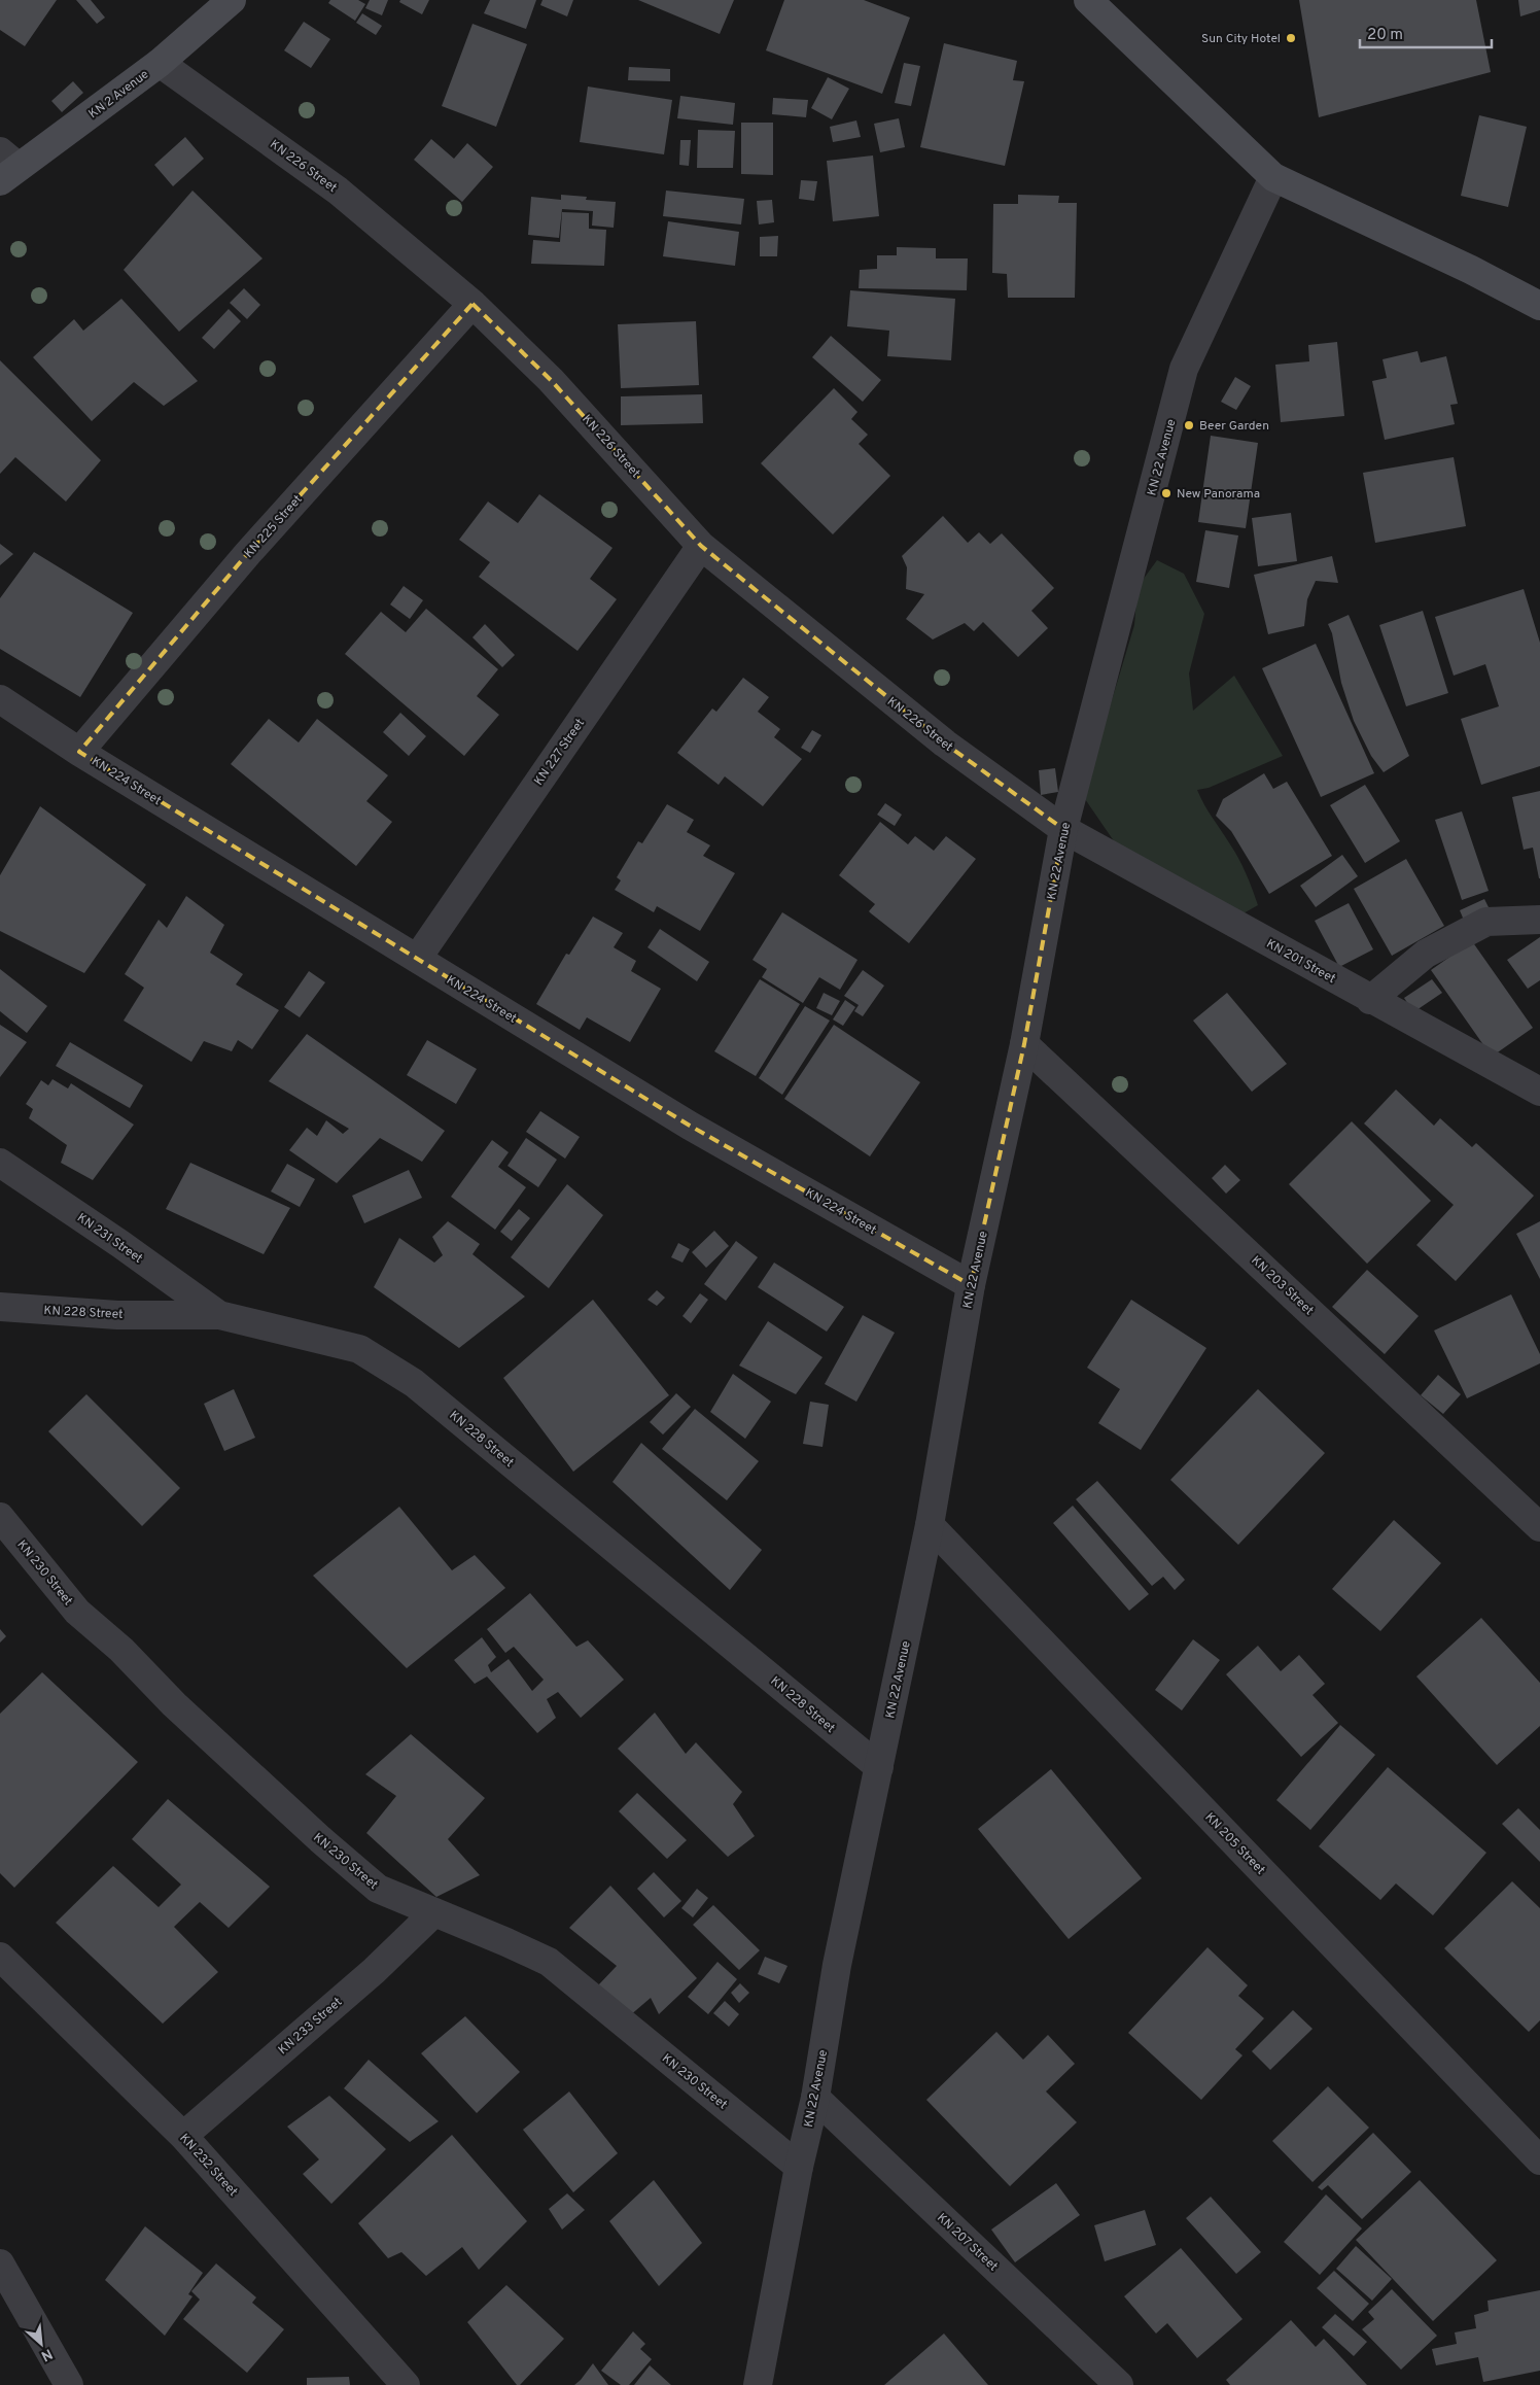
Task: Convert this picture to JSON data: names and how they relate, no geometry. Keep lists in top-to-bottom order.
{
  "streets": {
    "main road": ["KN 2 Avenue"],
    "street": [
      "KN 226 Street",
      "KN 22 Avenue",
      "KN 225 Street",
      "KN 227 Street",
      "KN 224 Street",
      "KN 201 Street",
      "KN 231 Street",
      "KN 203 Street",
      "KN 228 Street",
      "KN 230 Street",
      "KN 205 Street",
      "KN 233 Street",
      "KN 232 Street",
      "KN 207 Street"
    ]
  },
  "crossings": [
    ["KN 2 Avenue", "KN 226 Street"],
    ["KN 226 Street", "KN 22 Avenue"],
    ["KN 226 Street", "KN 225 Street"],
    ["KN 226 Street", "KN 227 Street"],
    ["KN 226 Street", "KN 201 Street"],
    ["KN 22 Avenue", "KN 224 Street"],
    ["KN 22 Avenue", "KN 201 Street"],
    ["KN 22 Avenue", "KN 203 Street"],
    ["KN 22 Avenue", "KN 228 Street"],
    ["KN 22 Avenue", "KN 230 Street"],
    ["KN 22 Avenue", "KN 205 Street"],
    ["KN 22 Avenue", "KN 207 Street"],
    ["KN 225 Street", "KN 224 Street"],
    ["KN 227 Street", "KN 224 Street"],
    ["KN 231 Street", "KN 228 Street"],
    ["KN 230 Street", "KN 233 Street"],
    ["KN 233 Street", "KN 232 Street"]
  ],
  "places": ["Sun City Hotel", "Beer Garden", "New Panorama"],
  "scale_bar": "20 m",
  "north": "bottom right"
}
